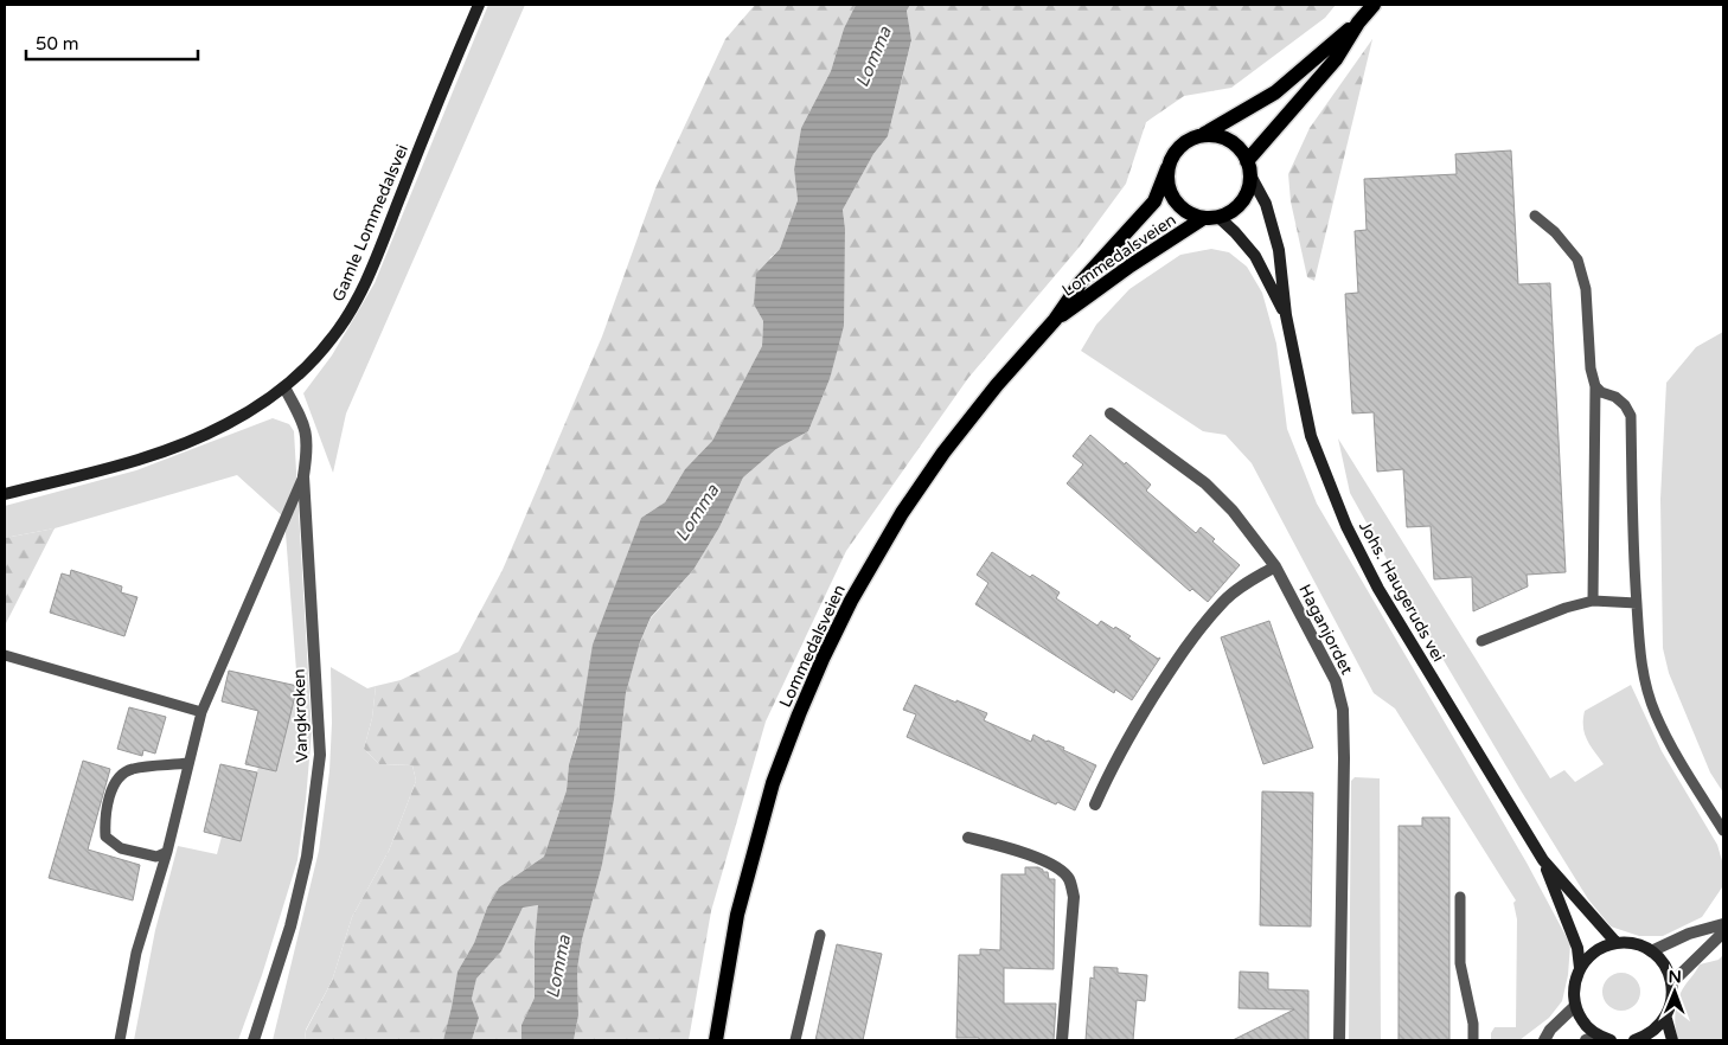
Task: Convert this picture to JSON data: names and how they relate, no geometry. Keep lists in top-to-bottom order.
{
  "streets": {
    "main road": ["Gamle Lommedalsvei", "Lommedalsveien", "Johs. Haugeruds vei"],
    "street": ["Haganjordet", "Vangkroken"]
  },
  "crossings": [
    ["Gamle Lommedalsvei", "Vangkroken"],
    ["Lommedalsveien", "Johs. Haugeruds vei"]
  ],
  "water": ["Lomma"],
  "scale_bar": "50 m",
  "north": "top"
}
